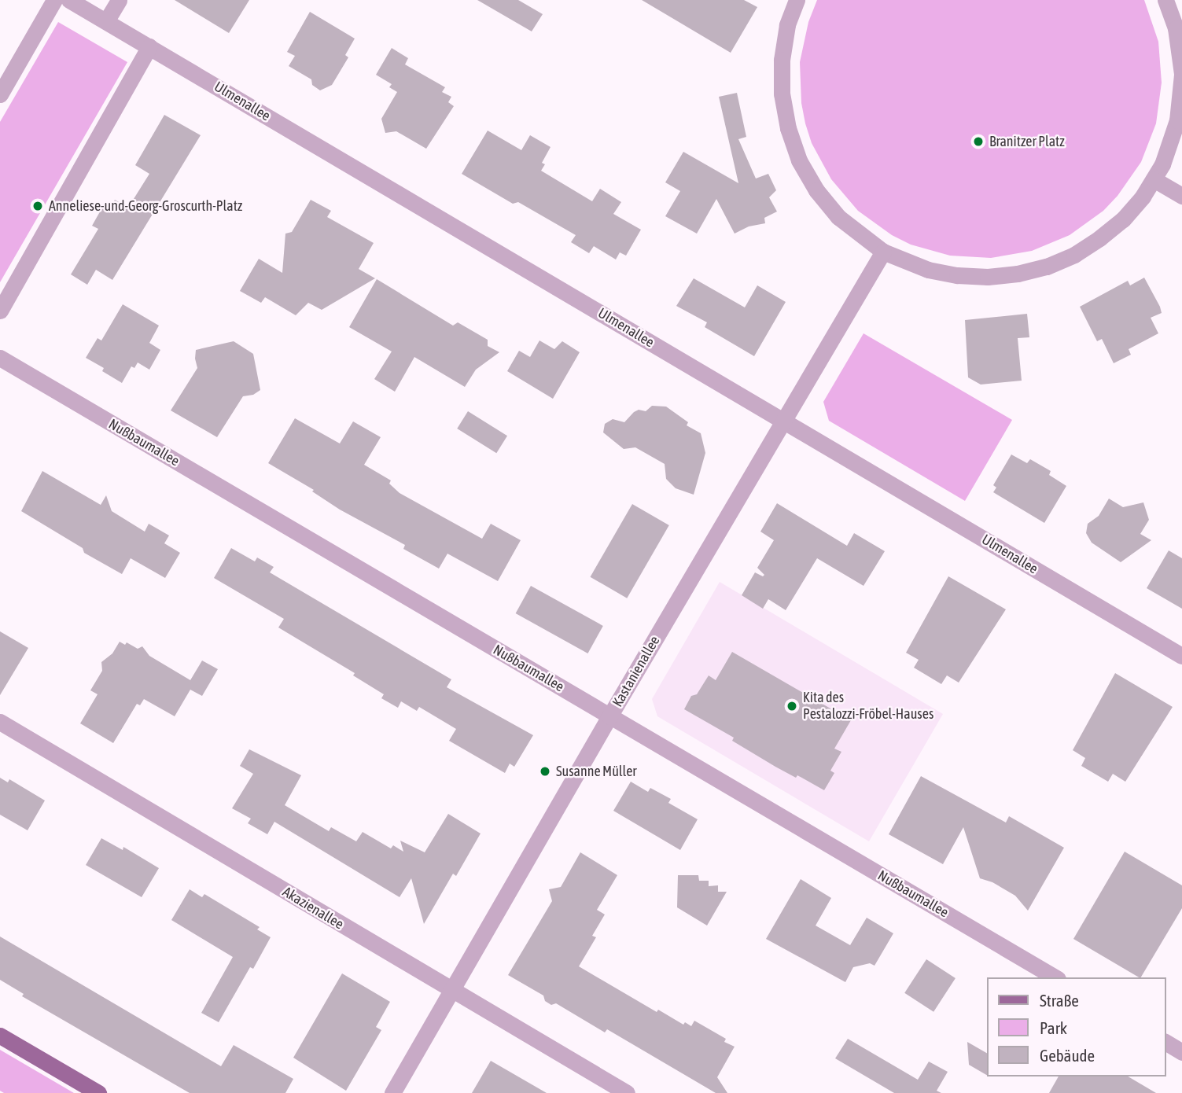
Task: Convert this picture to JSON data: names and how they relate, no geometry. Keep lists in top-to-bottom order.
{
  "streets": {
    "street": [
      "Ulmenallee",
      "Nußbaumallee",
      "Kastanienallee",
      "Akazienallee"
    ]
  },
  "crossings": [
    ["Ulmenallee", "Kastanienallee"],
    ["Nußbaumallee", "Kastanienallee"],
    ["Kastanienallee", "Akazienallee"]
  ],
  "places": [
    "Branitzer Platz",
    "Anneliese-und-Georg-Groscurth-Platz",
    "Kita des Pestalozzi-Fröbel-Hauses",
    "Susanne Müller"
  ],
  "legend": ["Straße", "Park", "Gebäude"]
}
